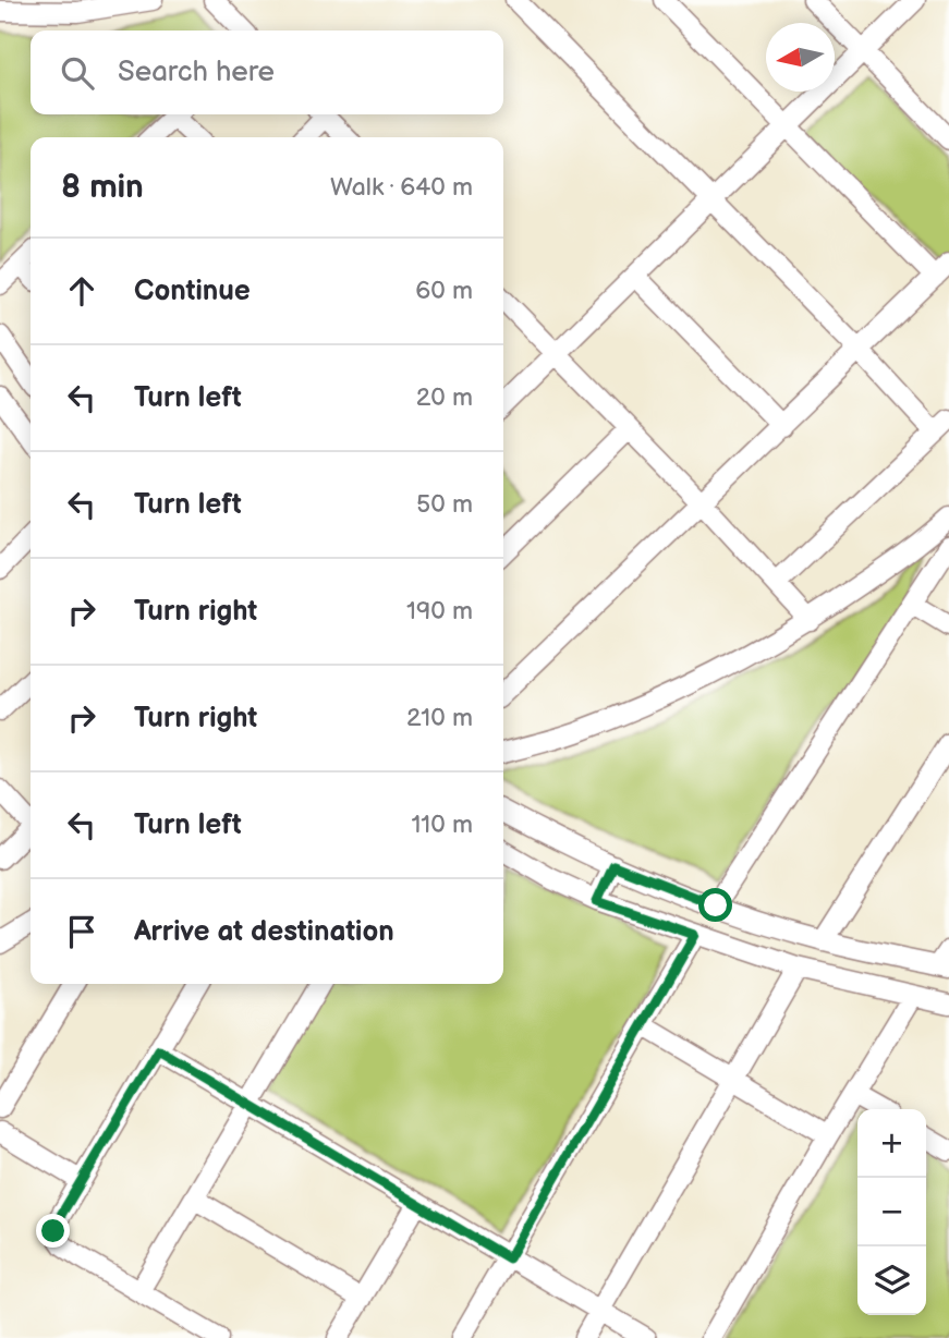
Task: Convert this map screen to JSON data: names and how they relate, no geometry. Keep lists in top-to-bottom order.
{
  "north": "left",
  "page": {
    "search": "Search here",
    "heading": ["8 min", "Walk · 640 m"],
    "list": [
      ["Continue", "60 m"],
      ["Turn left", "20 m"],
      ["Turn left", "50 m"],
      ["Turn right", "190 m"],
      ["Turn right", "210 m"],
      ["Turn left", "110 m"],
      "Arrive at destination"
    ],
    "map_buttons": ["+", "−"]
  }
}
